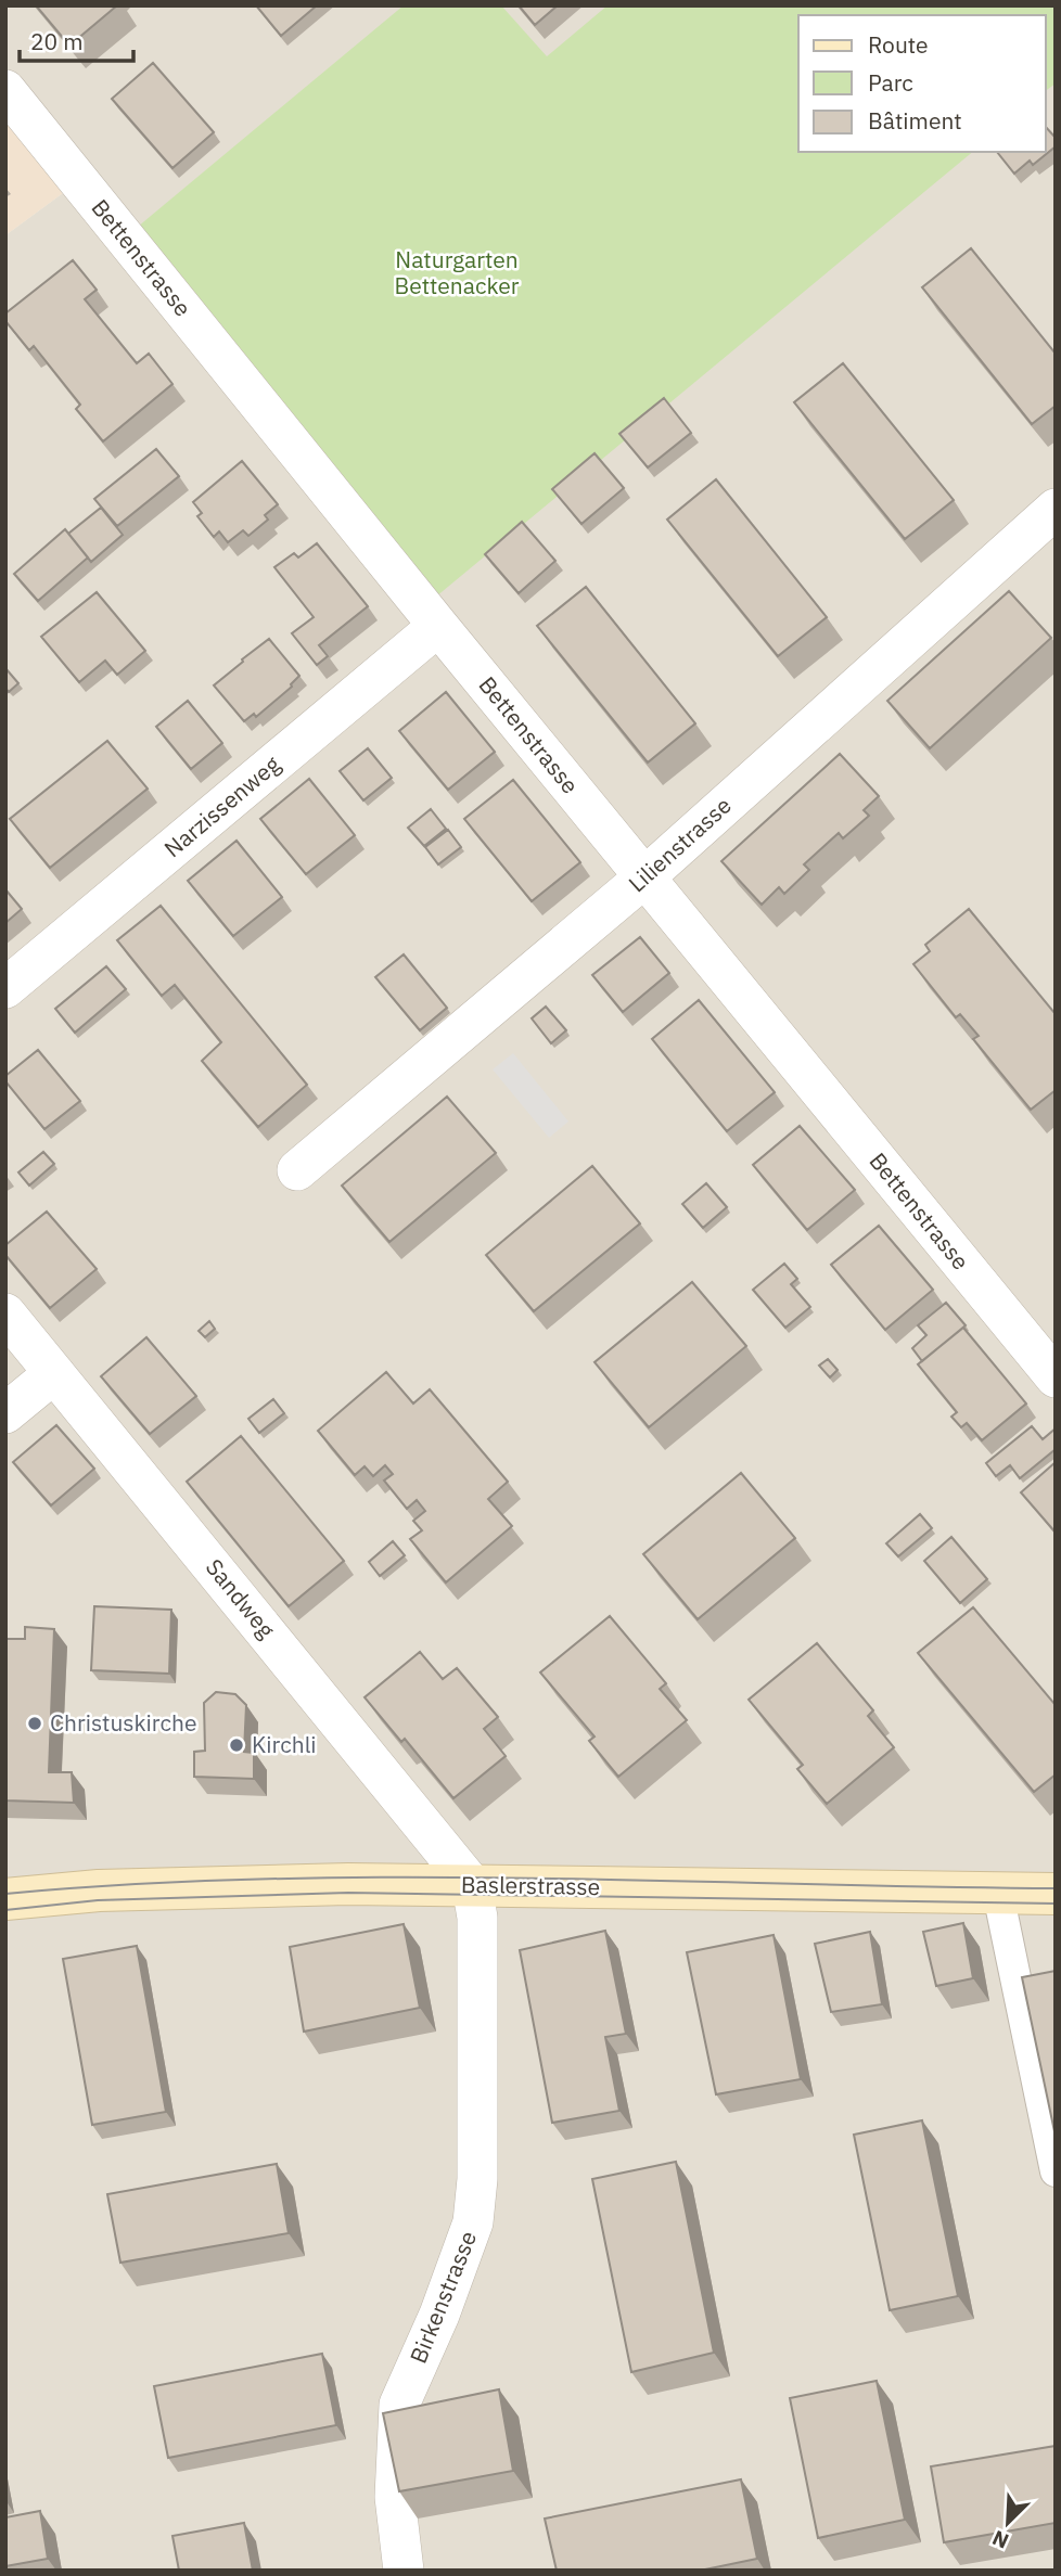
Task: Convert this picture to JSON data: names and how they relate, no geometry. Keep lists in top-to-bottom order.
{
  "streets": {
    "main road": ["Baslerstrasse"],
    "street": [
      "Bettenstrasse",
      "Narzissenweg",
      "Lilienstrasse",
      "Sandweg",
      "Birkenstrasse"
    ]
  },
  "crossings": [
    ["Bettenstrasse", "Narzissenweg"],
    ["Bettenstrasse", "Lilienstrasse"],
    ["Sandweg", "Baslerstrasse"],
    ["Sandweg", "Birkenstrasse"],
    ["Baslerstrasse", "Birkenstrasse"]
  ],
  "parks": ["Naturgarten Bettenacker"],
  "places": ["Christuskirche", "Kirchli"],
  "legend": ["Route", "Parc", "Bâtiment"],
  "scale_bar": "20 m",
  "north": "bottom left"
}
